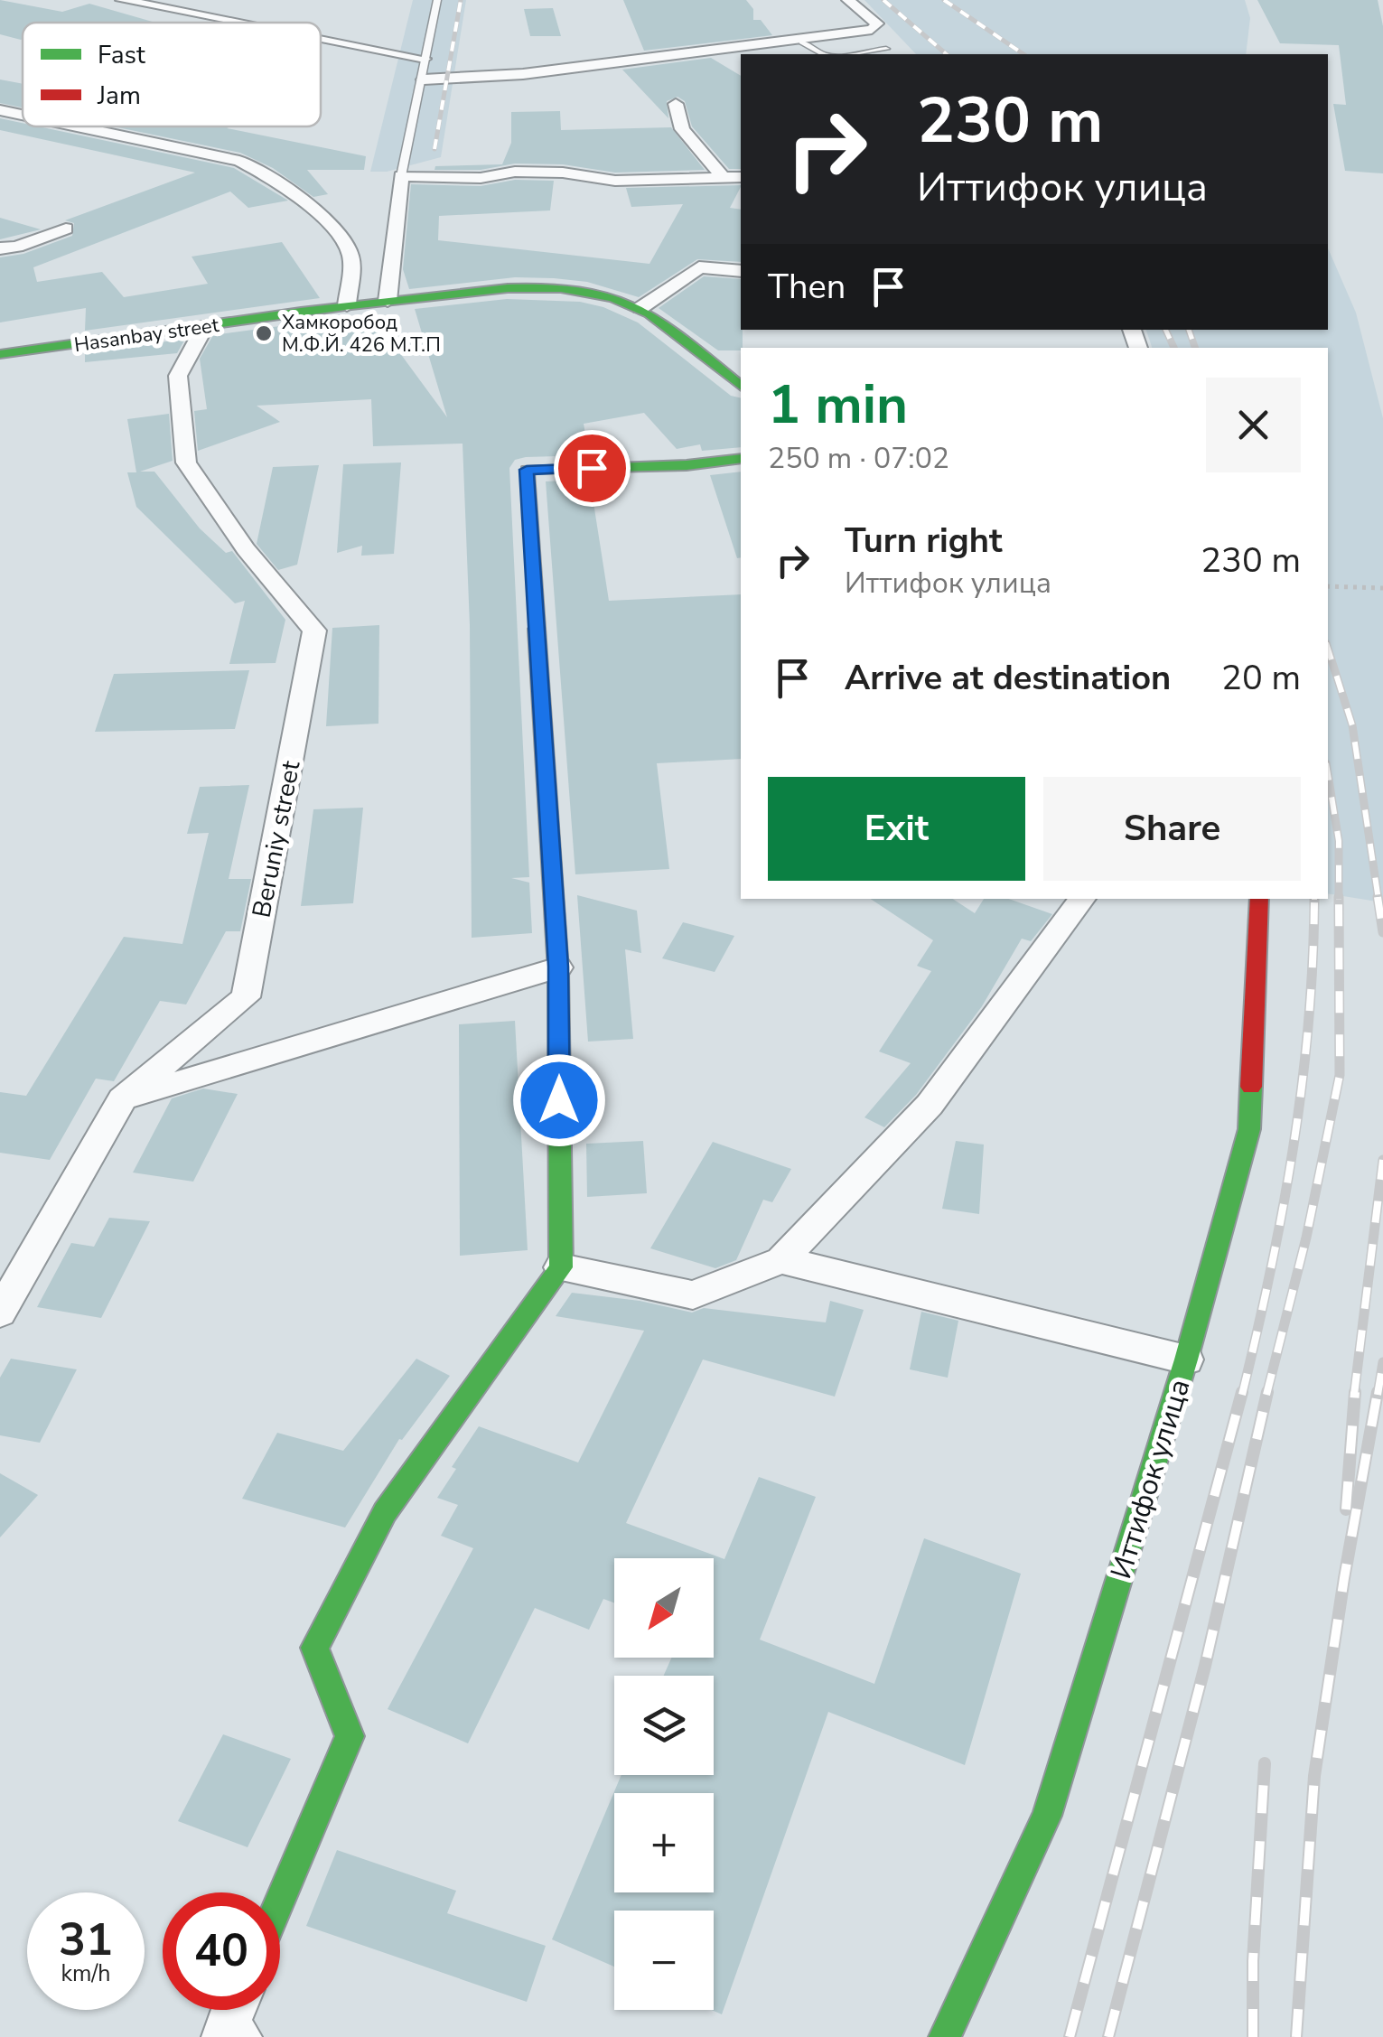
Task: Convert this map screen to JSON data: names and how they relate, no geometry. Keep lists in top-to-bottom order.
{
  "streets": {
    "street": ["Hasanbay street", "Beruniy street", "Иттифок улица"]
  },
  "crossings": [
    ["Hasanbay street", "Beruniy street"]
  ],
  "places": ["Хамкоробод М.Ф.Й. 426 М.Т.П"],
  "legend": ["Fast", "Jam"],
  "north": "bottom left",
  "page": {
    "turn": ["230 m", "Иттифок улица"],
    "then": "Then",
    "heading": ["1 min", "250 m · 07:02"],
    "list": [
      {
        "name": "Turn right",
        "note": "Иттифок улица",
        "value": "230 m"
      },
      {
        "name": "Arrive at destination",
        "value": "20 m"
      }
    ],
    "buttons": ["Exit", "Share"],
    "map_buttons": ["+", "−"],
    "speed": "31 km/h",
    "limit": "40"
  }
}
